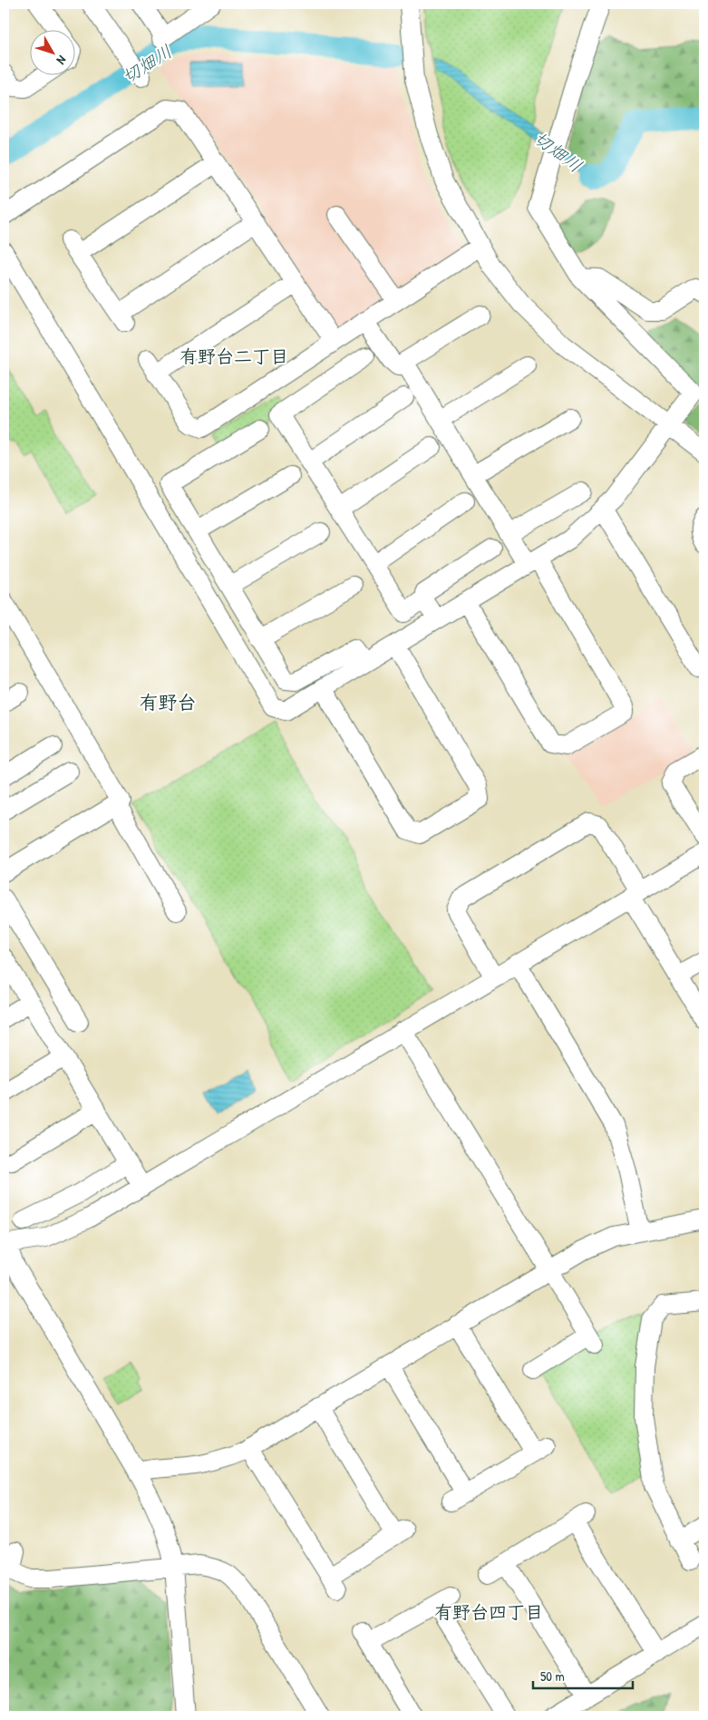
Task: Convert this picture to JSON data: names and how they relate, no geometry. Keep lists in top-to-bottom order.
{
  "districts": ["有野台二丁目", "有野台", "有野台四丁目"],
  "water": ["切畑川"],
  "scale_bar": "50 m",
  "north": "bottom right"
}
